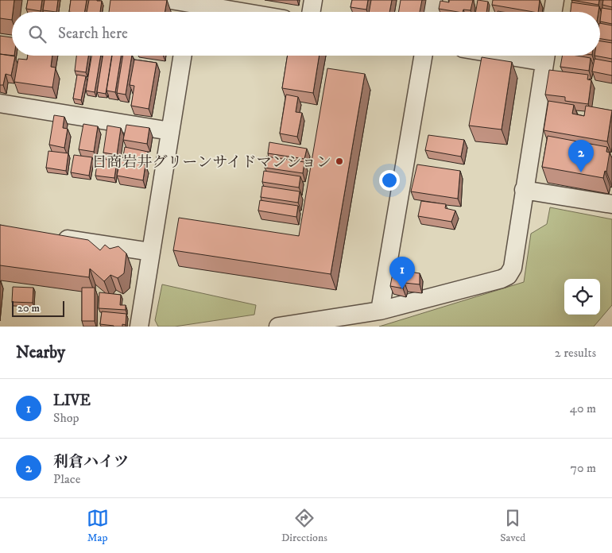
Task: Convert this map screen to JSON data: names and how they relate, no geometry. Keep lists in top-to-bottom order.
{
  "places": ["日商岩井グリーンサイドマンション"],
  "scale_bar": "20 m",
  "page": {
    "search": "Search here",
    "pins": ["2", "1"],
    "scale": "20 m",
    "heading": ["Nearby", "2 results"],
    "list": [
      {
        "mark": "1",
        "name": "LIVE",
        "note": "Shop",
        "value": "40 m"
      },
      {
        "mark": "2",
        "name": "利倉ハイツ",
        "note": "Place",
        "value": "70 m"
      }
    ],
    "nav": ["Map", "Directions", "Saved"]
  }
}
